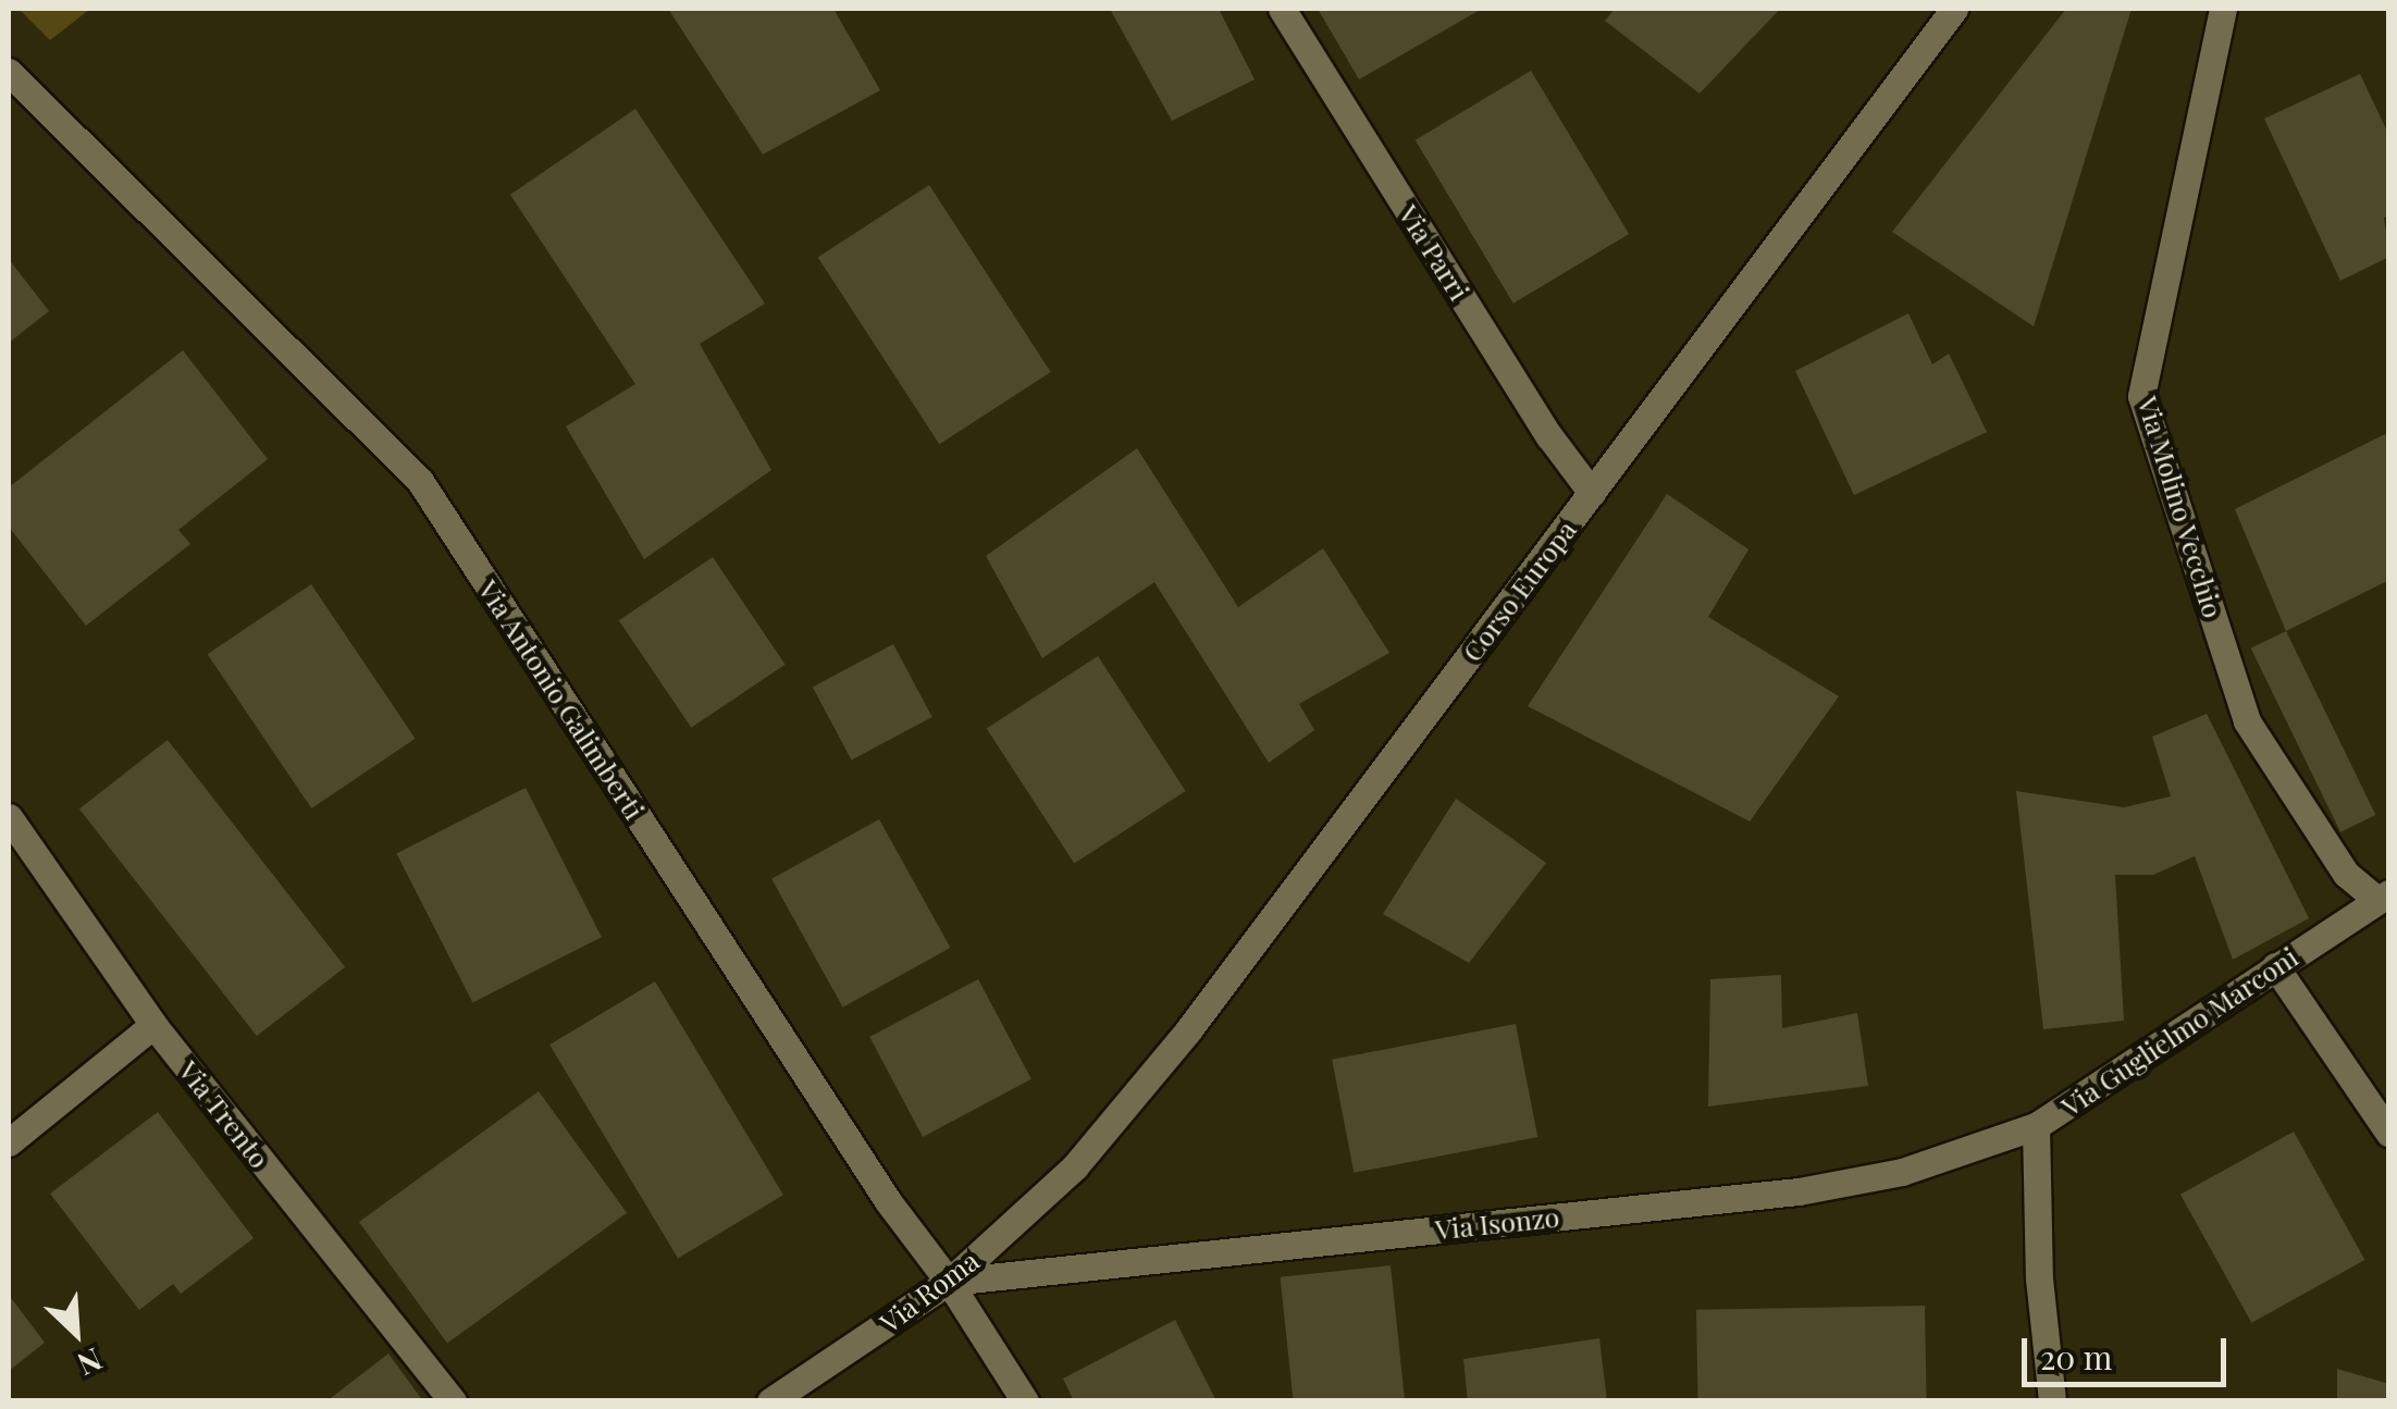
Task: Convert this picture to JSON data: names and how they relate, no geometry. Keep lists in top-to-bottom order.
{
  "streets": {
    "street": [
      "Via Parri",
      "Via Molino Vecchio",
      "Corso Europa",
      "Via Antonio Galimberti",
      "Via Guglielmo Marconi",
      "Via Trento",
      "Via Isonzo",
      "Via Roma"
    ]
  },
  "crossings": [
    ["Via Parri", "Corso Europa"],
    ["Via Molino Vecchio", "Via Guglielmo Marconi"],
    ["Corso Europa", "Via Roma"],
    ["Via Antonio Galimberti", "Via Isonzo"],
    ["Via Antonio Galimberti", "Via Roma"],
    ["Via Guglielmo Marconi", "Via Isonzo"],
    ["Via Isonzo", "Via Roma"]
  ],
  "scale_bar": "20 m",
  "north": "bottom right"
}
